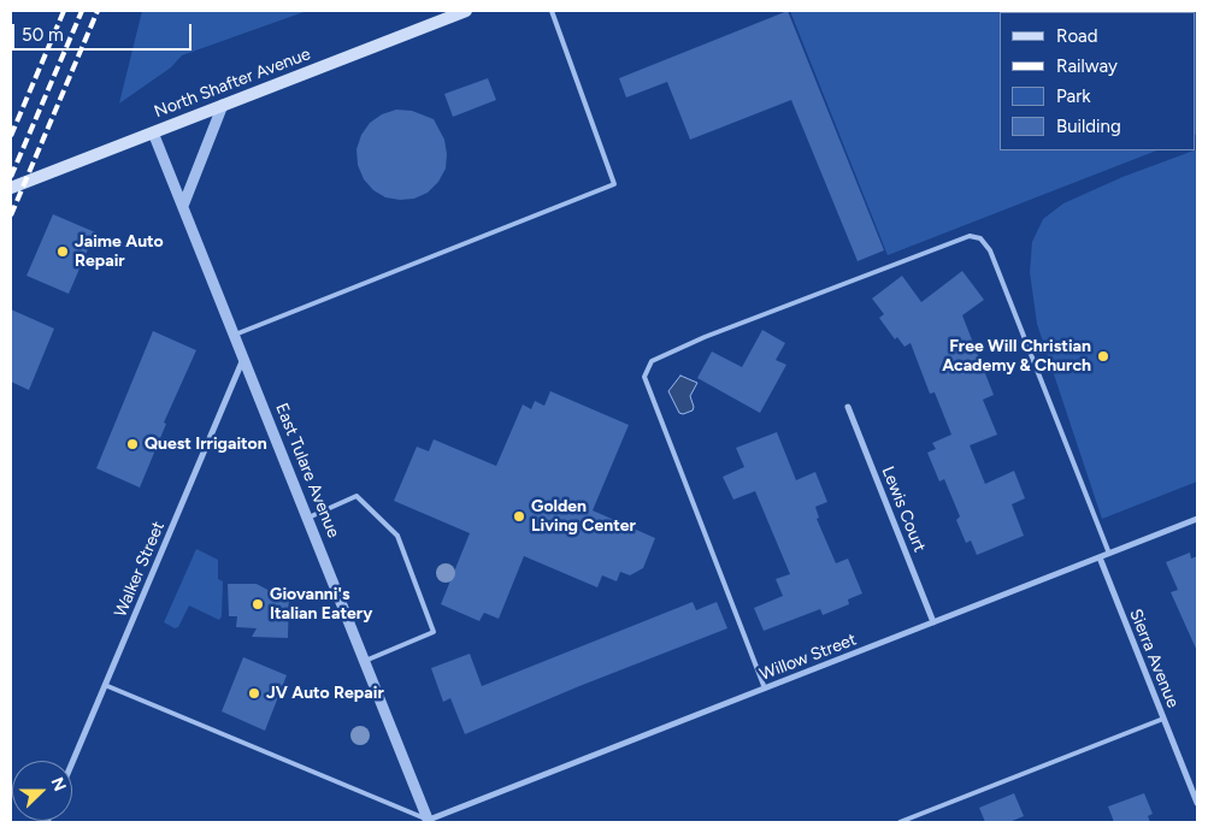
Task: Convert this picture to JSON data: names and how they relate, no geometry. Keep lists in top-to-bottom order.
{
  "streets": {
    "main road": ["North Shafter Avenue"],
    "street": [
      "East Tulare Avenue",
      "Lewis Court",
      "Walker Street",
      "Willow Street",
      "Sierra Avenue"
    ]
  },
  "crossings": [
    ["North Shafter Avenue", "East Tulare Avenue"],
    ["East Tulare Avenue", "Walker Street"],
    ["East Tulare Avenue", "Willow Street"],
    ["Lewis Court", "Willow Street"],
    ["Willow Street", "Sierra Avenue"]
  ],
  "places": [
    "Jaime Auto Repair",
    "Free Will Christian Academy & Church",
    "Quest Irrigaiton",
    "Golden Living Center",
    "Giovanni's Italian Eatery",
    "JV Auto Repair"
  ],
  "legend": [
    "Road",
    "Railway",
    "Park",
    "Building"
  ],
  "scale_bar": "50 m",
  "north": "right"
}
